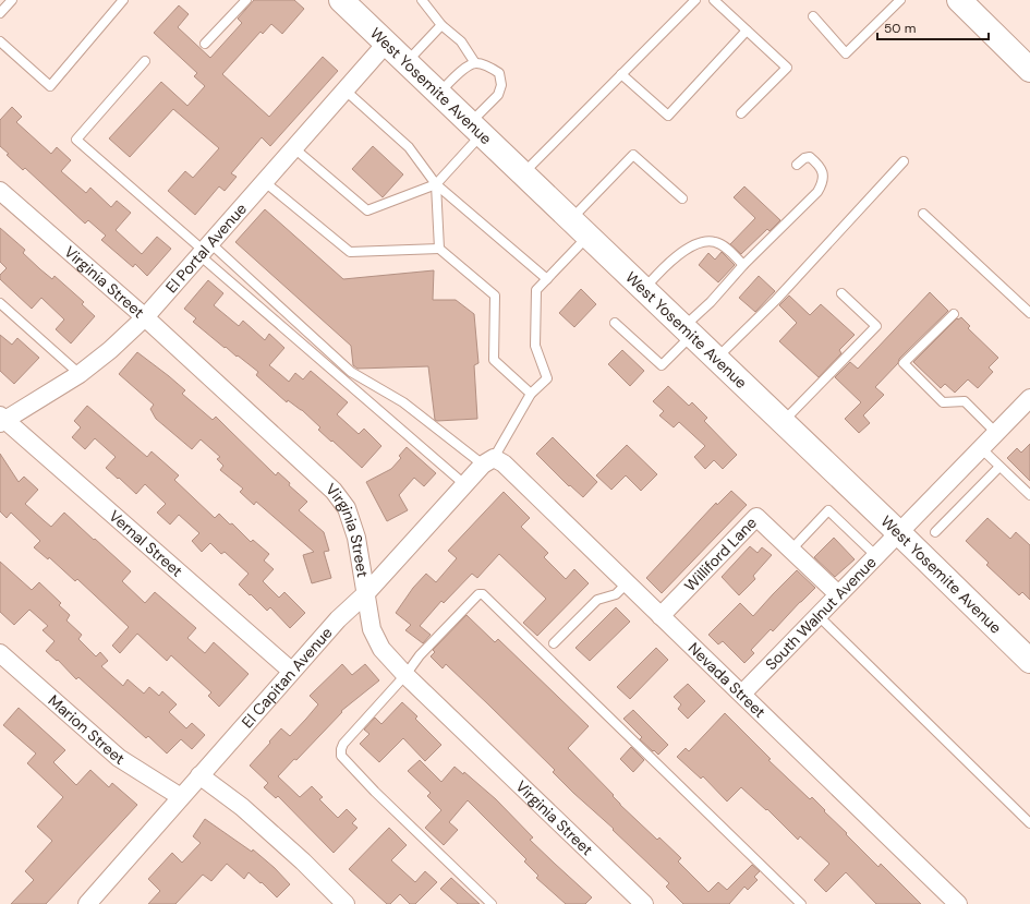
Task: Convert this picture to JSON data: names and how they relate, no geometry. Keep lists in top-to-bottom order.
{
  "streets": {
    "main road": ["West Yosemite Avenue"],
    "street": [
      "El Portal Avenue",
      "Virginia Street",
      "Vernal Street",
      "Williford Lane",
      "South Walnut Avenue",
      "El Capitan Avenue",
      "Nevada Street",
      "Marion Street"
    ]
  },
  "crossings": [
    ["West Yosemite Avenue", "El Portal Avenue"],
    ["West Yosemite Avenue", "South Walnut Avenue"],
    ["El Portal Avenue", "Virginia Street"],
    ["El Portal Avenue", "Vernal Street"],
    ["Virginia Street", "El Capitan Avenue"],
    ["Vernal Street", "El Capitan Avenue"],
    ["Williford Lane", "South Walnut Avenue"],
    ["Williford Lane", "Nevada Street"],
    ["South Walnut Avenue", "Nevada Street"],
    ["El Capitan Avenue", "Nevada Street"],
    ["El Capitan Avenue", "Marion Street"]
  ],
  "scale_bar": "50 m"
}
